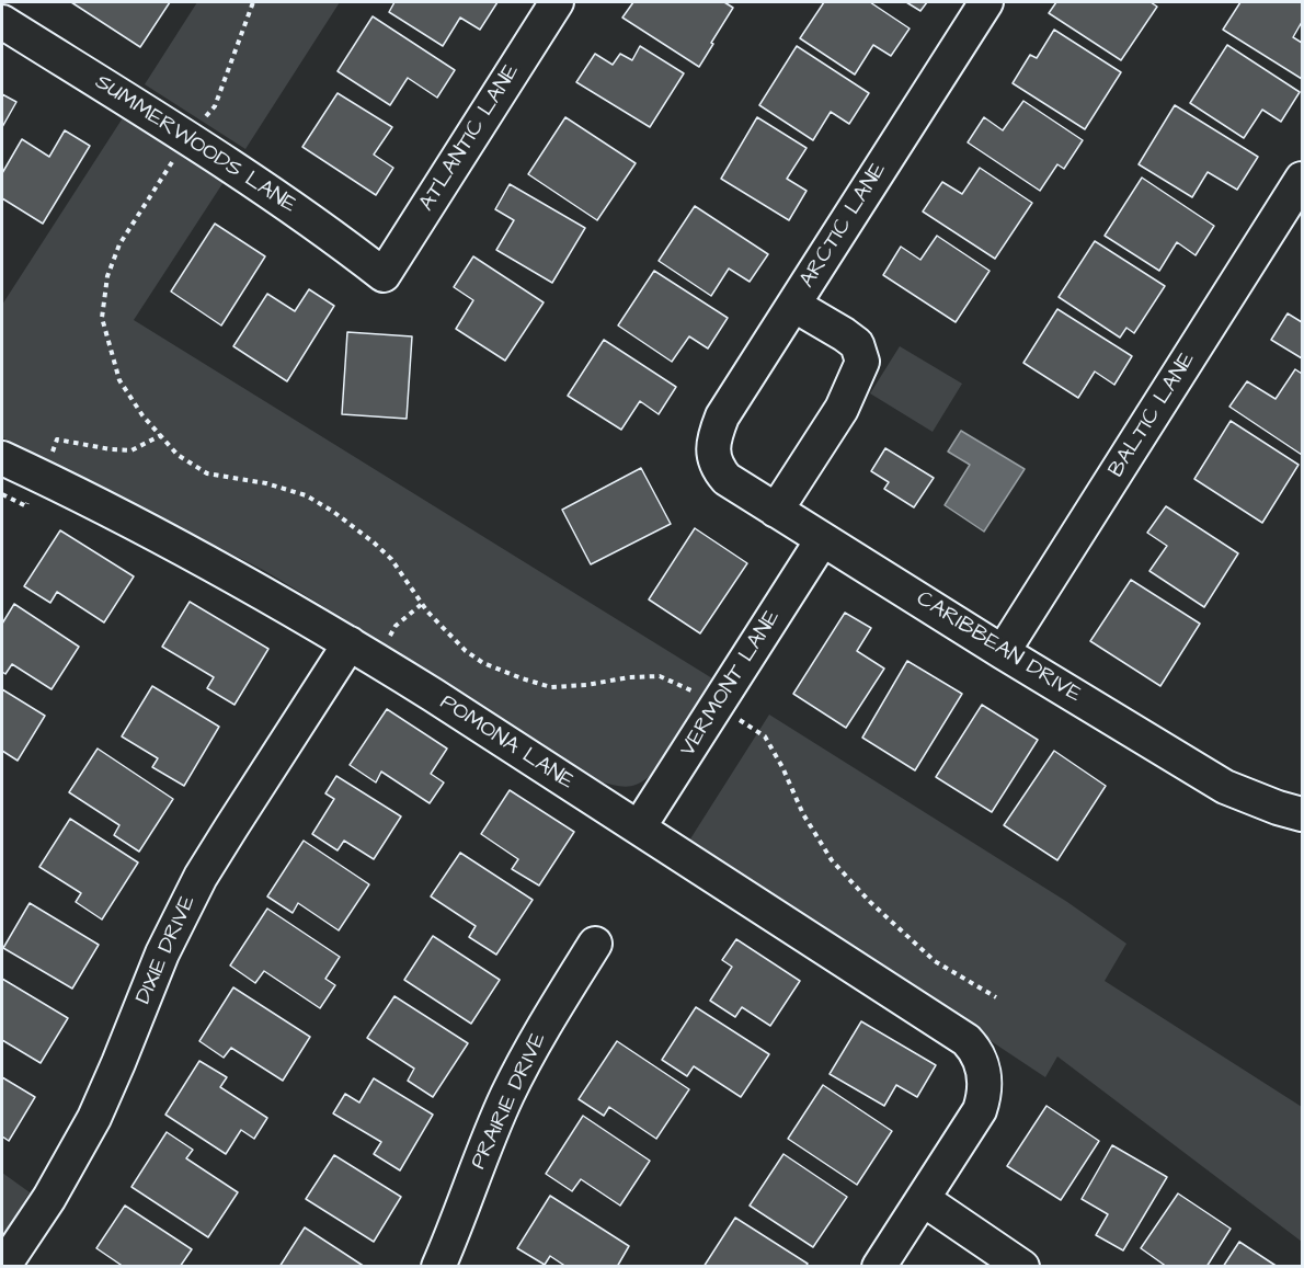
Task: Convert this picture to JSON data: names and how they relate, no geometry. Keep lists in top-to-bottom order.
{
  "streets": {
    "street": [
      "ATLANTIC LANE",
      "SUMMERWOODS LANE",
      "ARCTIC LANE",
      "BALTIC LANE",
      "CARIBBEAN DRIVE",
      "VERMONT LANE",
      "POMONA LANE",
      "DIXIE DRIVE",
      "PRAIRIE DRIVE"
    ]
  },
  "crossings": [
    ["ATLANTIC LANE", "SUMMERWOODS LANE"],
    ["ARCTIC LANE", "CARIBBEAN DRIVE"],
    ["BALTIC LANE", "CARIBBEAN DRIVE"],
    ["CARIBBEAN DRIVE", "VERMONT LANE"],
    ["VERMONT LANE", "POMONA LANE"],
    ["POMONA LANE", "DIXIE DRIVE"]
  ]
}
